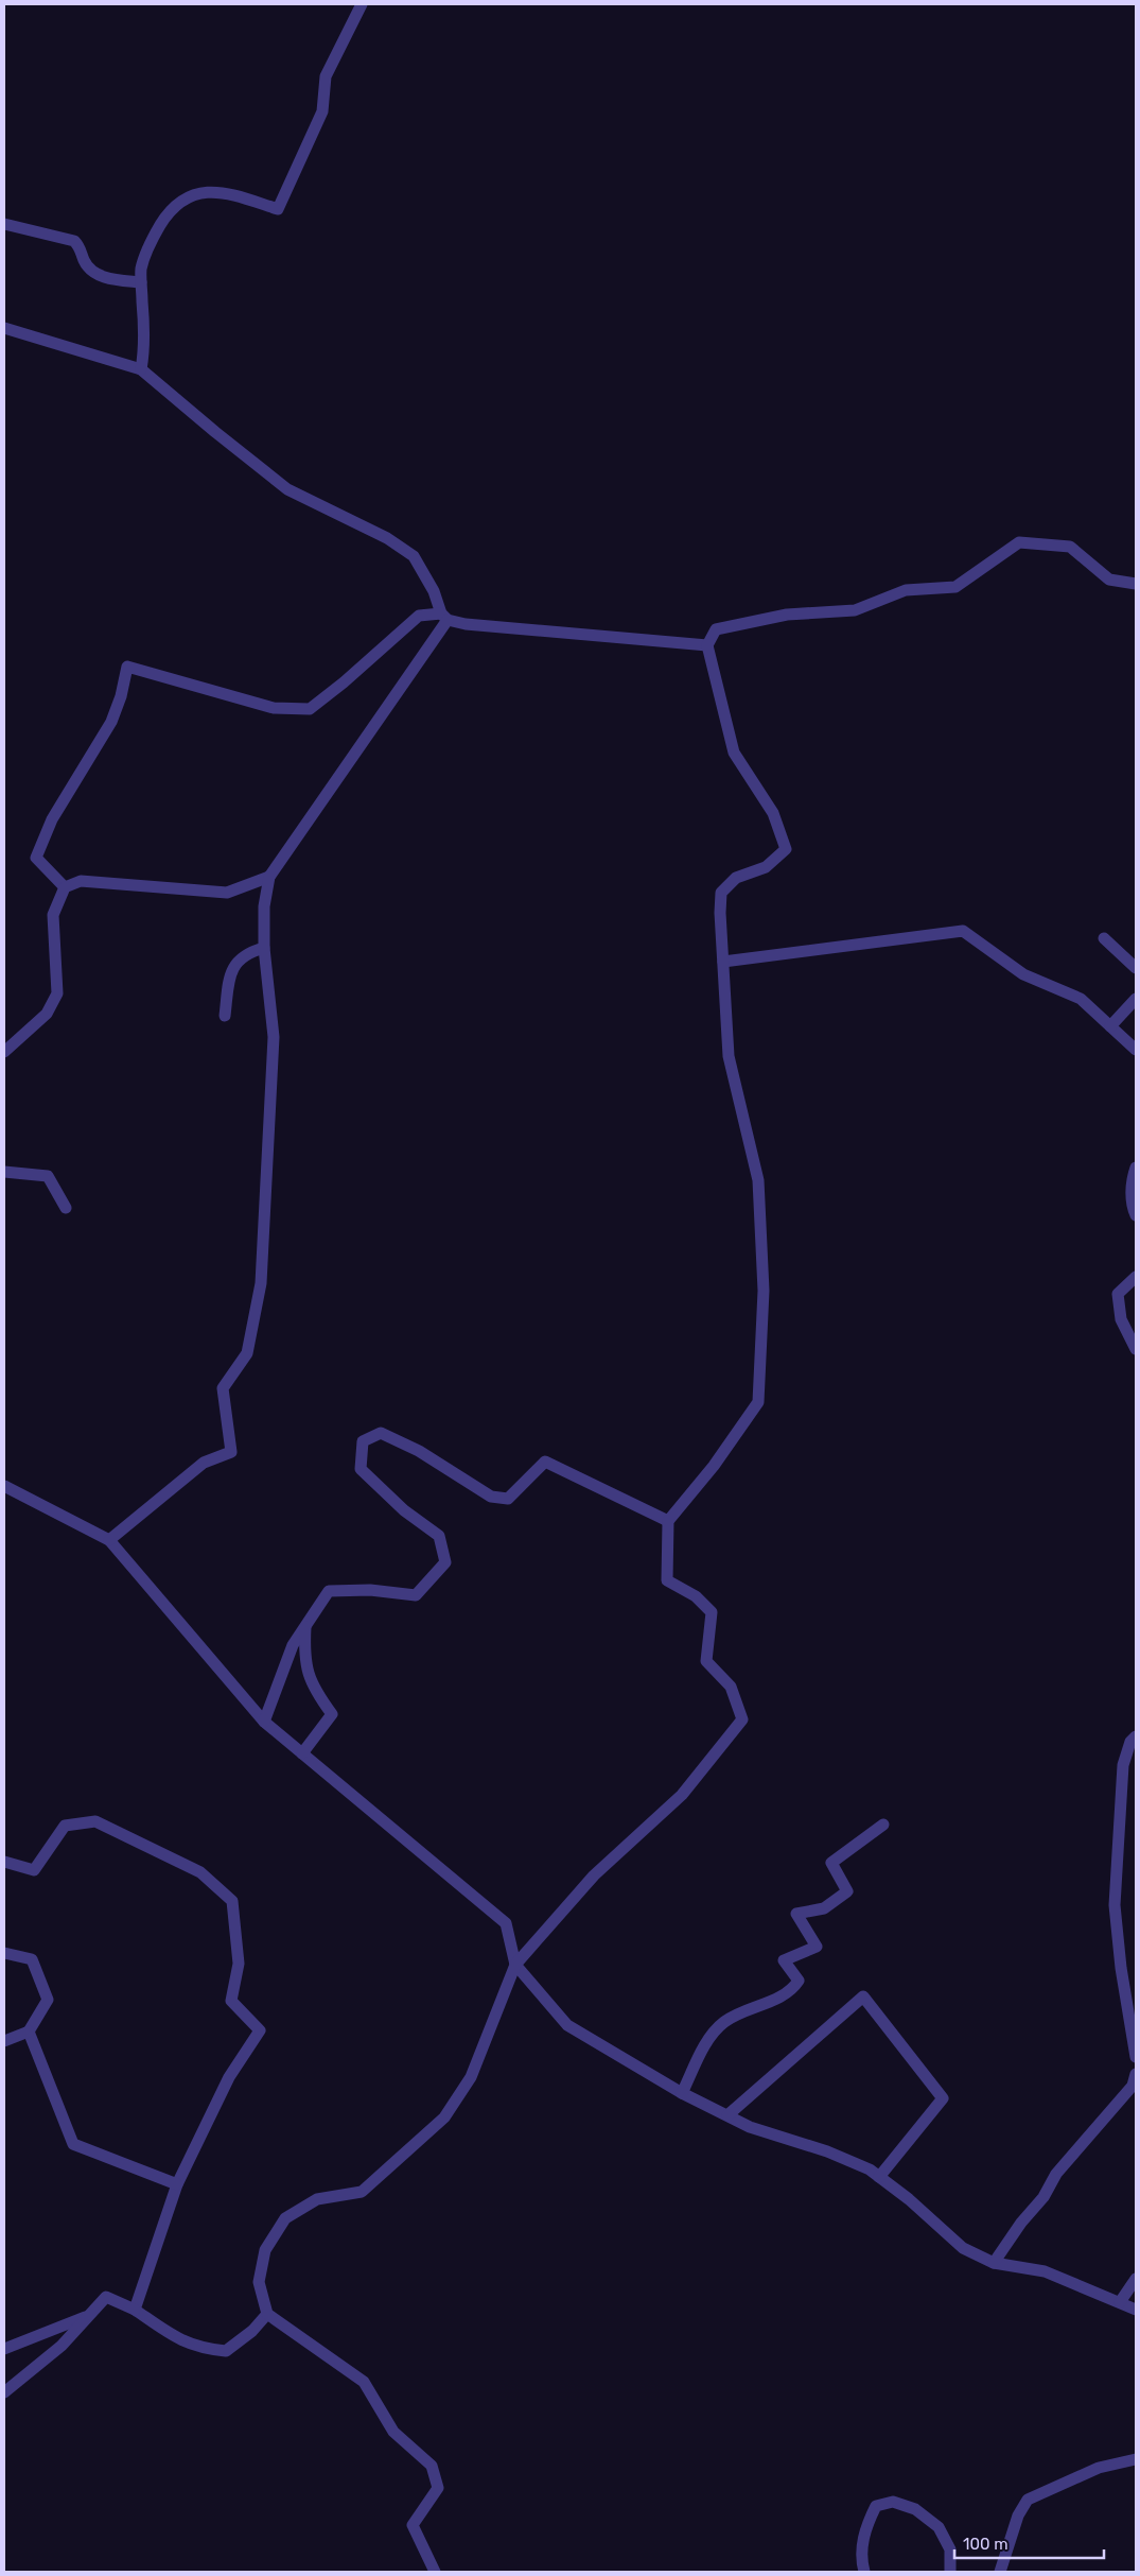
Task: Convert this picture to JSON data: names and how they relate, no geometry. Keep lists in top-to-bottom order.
{
  "scale_bar": "100 m"
}
